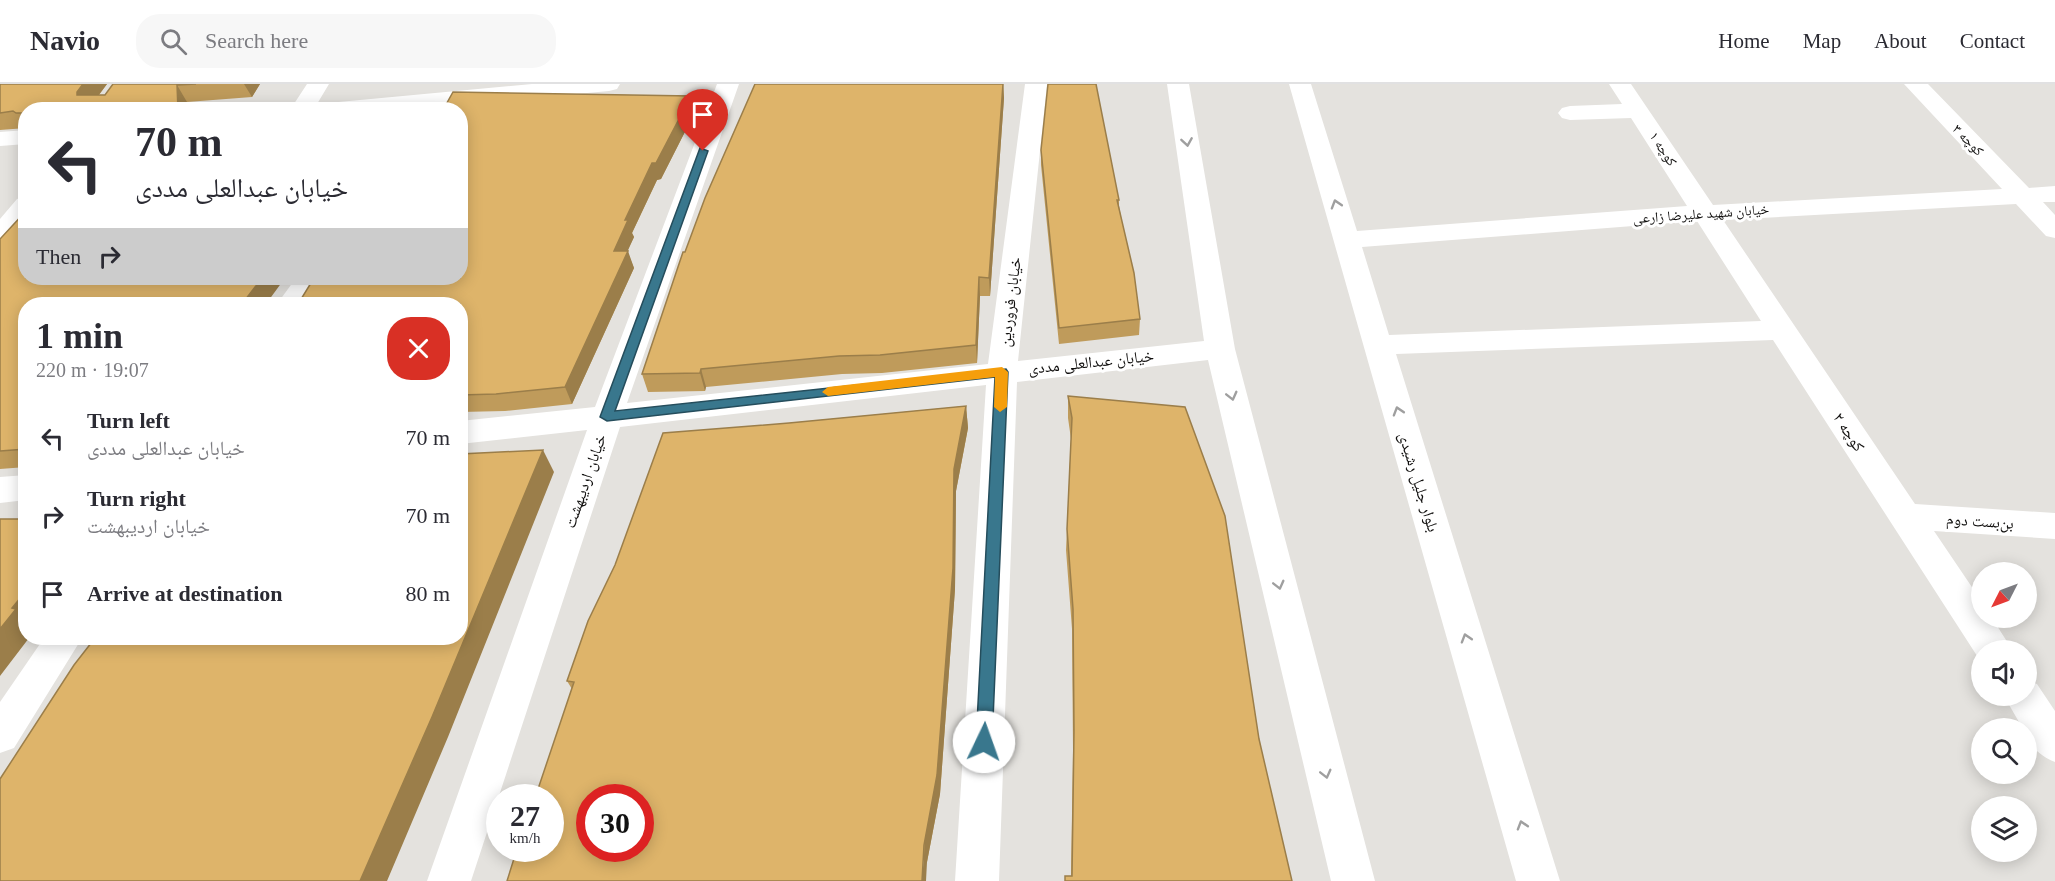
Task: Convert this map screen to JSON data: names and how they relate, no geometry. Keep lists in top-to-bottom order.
{
  "streets": {
    "street": [
      "کوچه ۳",
      "کوچه ۱",
      "خیابان شهید علیرضا زارعی",
      "خیابان فروردین",
      "خیابان عبدالعلی مددی",
      "کوچه ۲",
      "خیابان اردیبهشت",
      "بلوار جلیل رشیدی",
      "بن‌بست دوم"
    ]
  },
  "crossings": [
    ["کوچه ۳", "خیابان شهید علیرضا زارعی"],
    ["کوچه ۱", "خیابان شهید علیرضا زارعی"],
    ["کوچه ۱", "کوچه ۲"],
    ["خیابان شهید علیرضا زارعی", "کوچه ۲"],
    ["خیابان شهید علیرضا زارعی", "بلوار جلیل رشیدی"],
    ["خیابان فروردین", "خیابان عبدالعلی مددی"],
    ["خیابان عبدالعلی مددی", "خیابان اردیبهشت"],
    ["کوچه ۲", "بن‌بست دوم"]
  ],
  "north": "bottom left",
  "page": {
    "header": "Navio",
    "search": "Search here",
    "nav": [
      "Home",
      "Map",
      "About",
      "Contact"
    ],
    "turn": ["70 m", "خیابان عبدالعلی مددی"],
    "then": "Then",
    "heading": ["1 min", "220 m · 19:07"],
    "list": [
      {
        "name": "Turn left",
        "note": "خیابان عبدالعلی مددی",
        "value": "70 m"
      },
      {
        "name": "Turn right",
        "note": "خیابان اردیبهشت",
        "value": "70 m"
      },
      {
        "name": "Arrive at destination",
        "value": "80 m"
      }
    ],
    "speed": "27 km/h",
    "limit": "30"
  }
}
